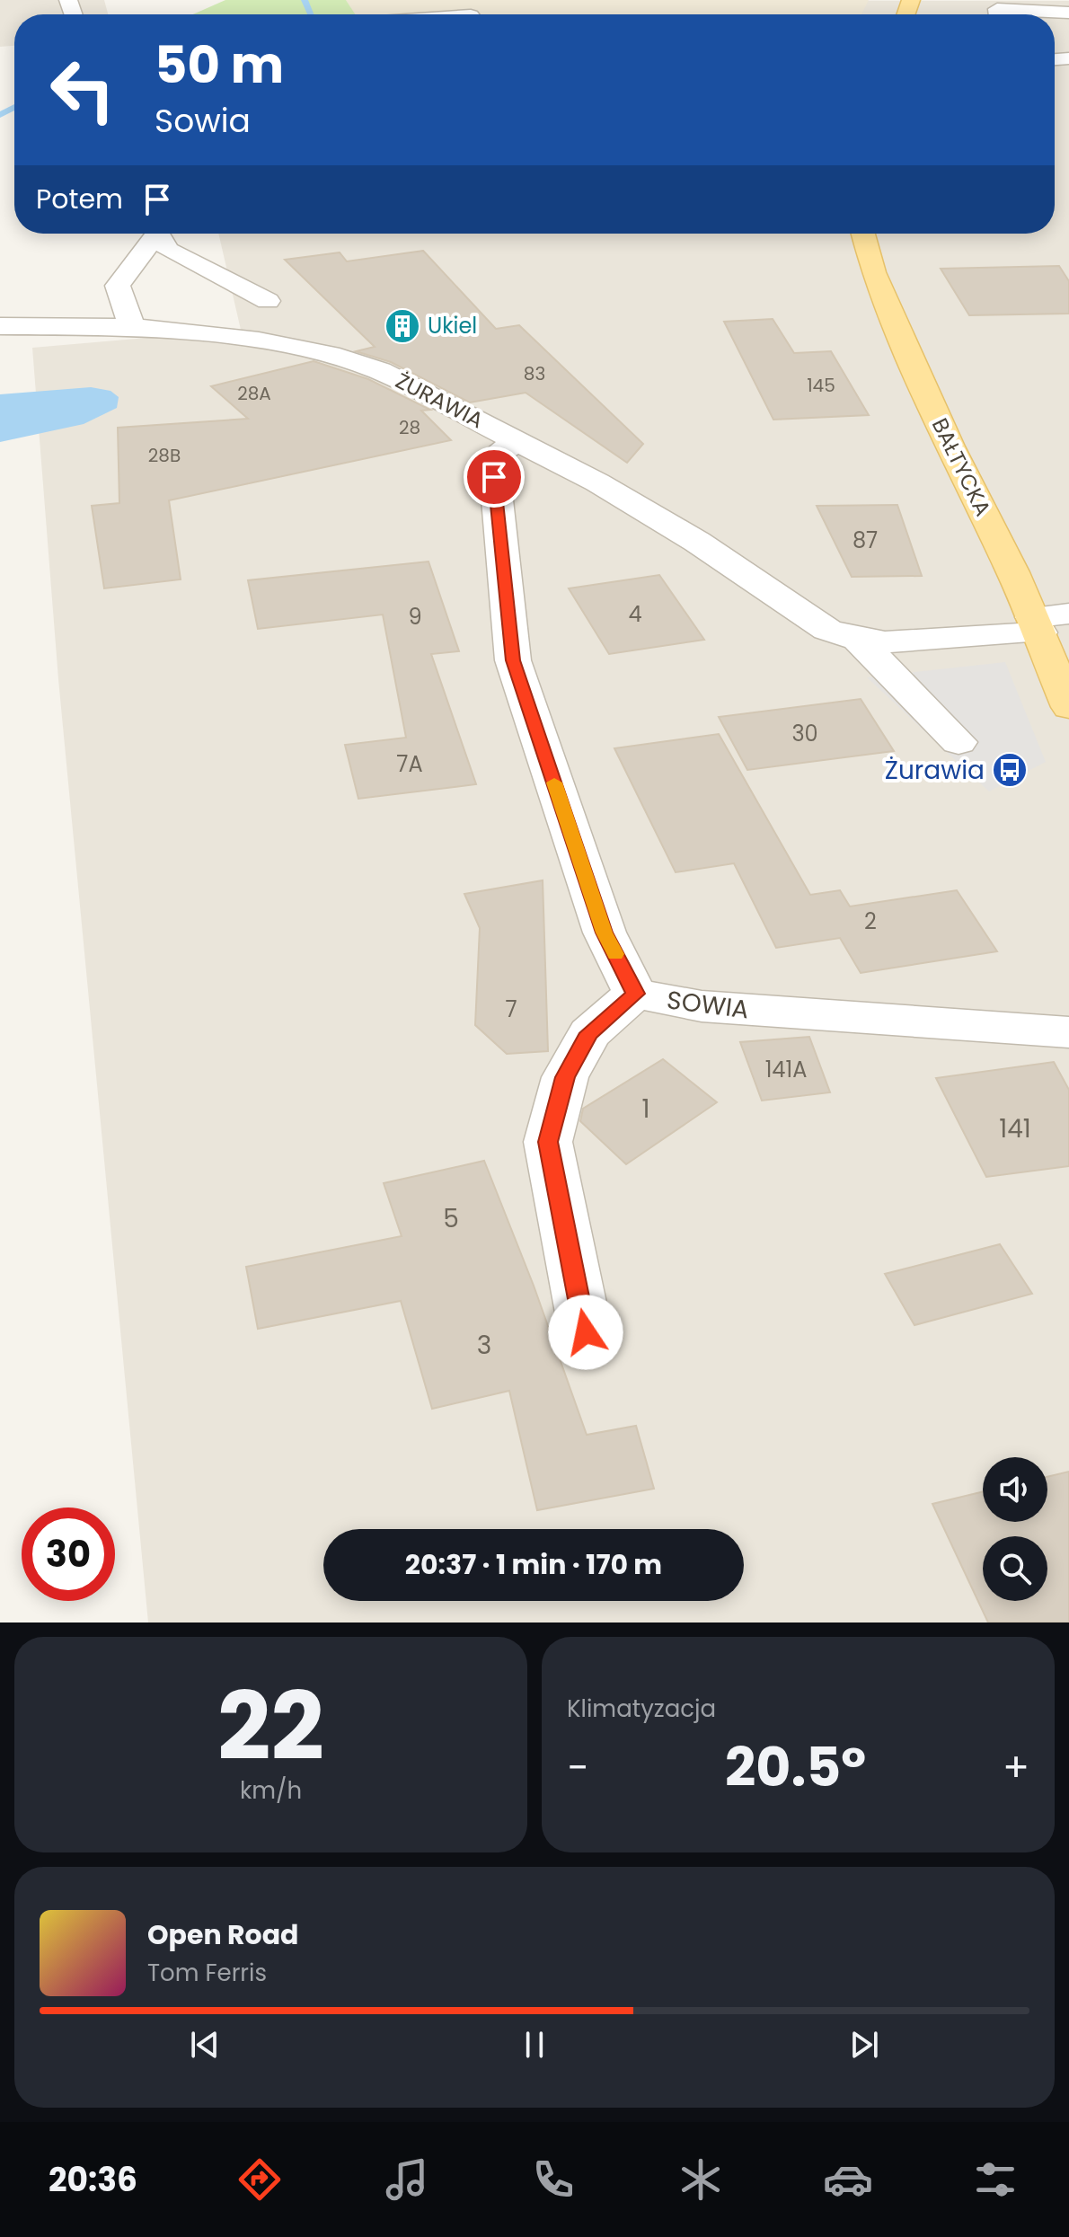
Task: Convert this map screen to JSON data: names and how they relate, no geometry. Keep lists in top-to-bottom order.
{
  "streets": {
    "main road": ["BAŁTYCKA"],
    "street": ["ŻURAWIA", "SOWIA"]
  },
  "crossings": [
    ["ŻURAWIA", "BAŁTYCKA"],
    ["ŻURAWIA", "SOWIA"]
  ],
  "places": {
    "building": ["Ukiel"],
    "bus stop": ["Żurawia"]
  },
  "house_numbers": [
    "83",
    "145",
    "28A",
    "28",
    "28B",
    "87",
    "4",
    "9",
    "30",
    "7A",
    "2",
    "7",
    "141A",
    "1",
    "141",
    "5",
    "3"
  ],
  "page": {
    "turn": ["50 m", "Sowia"],
    "then": "Potem",
    "limit": "30",
    "trip": "20:37 · 1 min · 170 m",
    "tile": [
      ["22", "km/h"],
      "Klimatyzacja"
    ],
    "heat": ["−", "20.5°", "+"],
    "song": ["Open Road", "Tom Ferris"],
    "tabs": "20:36"
  }
}
